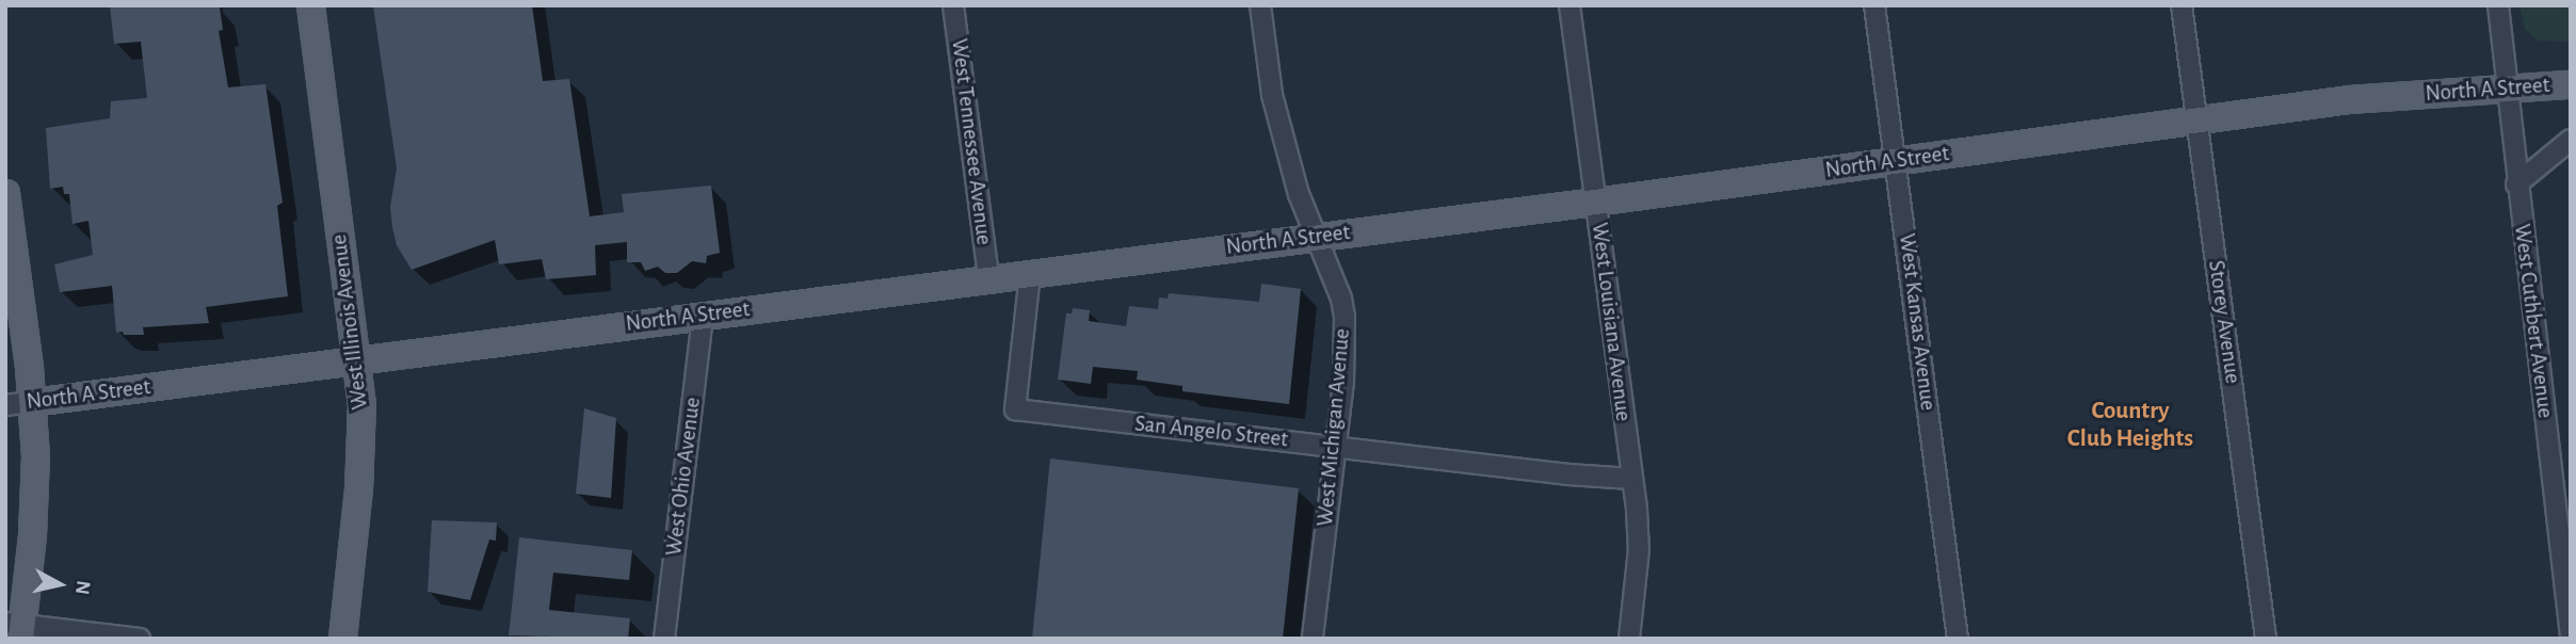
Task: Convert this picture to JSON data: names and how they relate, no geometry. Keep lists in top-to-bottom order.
{
  "streets": {
    "main road": ["North A Street", "West Illinois Avenue"],
    "street": [
      "West Tennessee Avenue",
      "West Cuthbert Avenue",
      "West Louisiana Avenue",
      "West Kansas Avenue",
      "Storey Avenue",
      "West Michigan Avenue",
      "San Angelo Street",
      "West Ohio Avenue"
    ]
  },
  "crossings": [
    ["North A Street", "West Tennessee Avenue"],
    ["North A Street", "West Cuthbert Avenue"],
    ["North A Street", "West Illinois Avenue"],
    ["North A Street", "West Louisiana Avenue"],
    ["North A Street", "West Kansas Avenue"],
    ["North A Street", "Storey Avenue"],
    ["North A Street", "West Michigan Avenue"],
    ["North A Street", "San Angelo Street"],
    ["North A Street", "West Ohio Avenue"],
    ["West Louisiana Avenue", "San Angelo Street"],
    ["West Michigan Avenue", "San Angelo Street"]
  ],
  "districts": ["Country Club Heights"],
  "north": "right"
}
